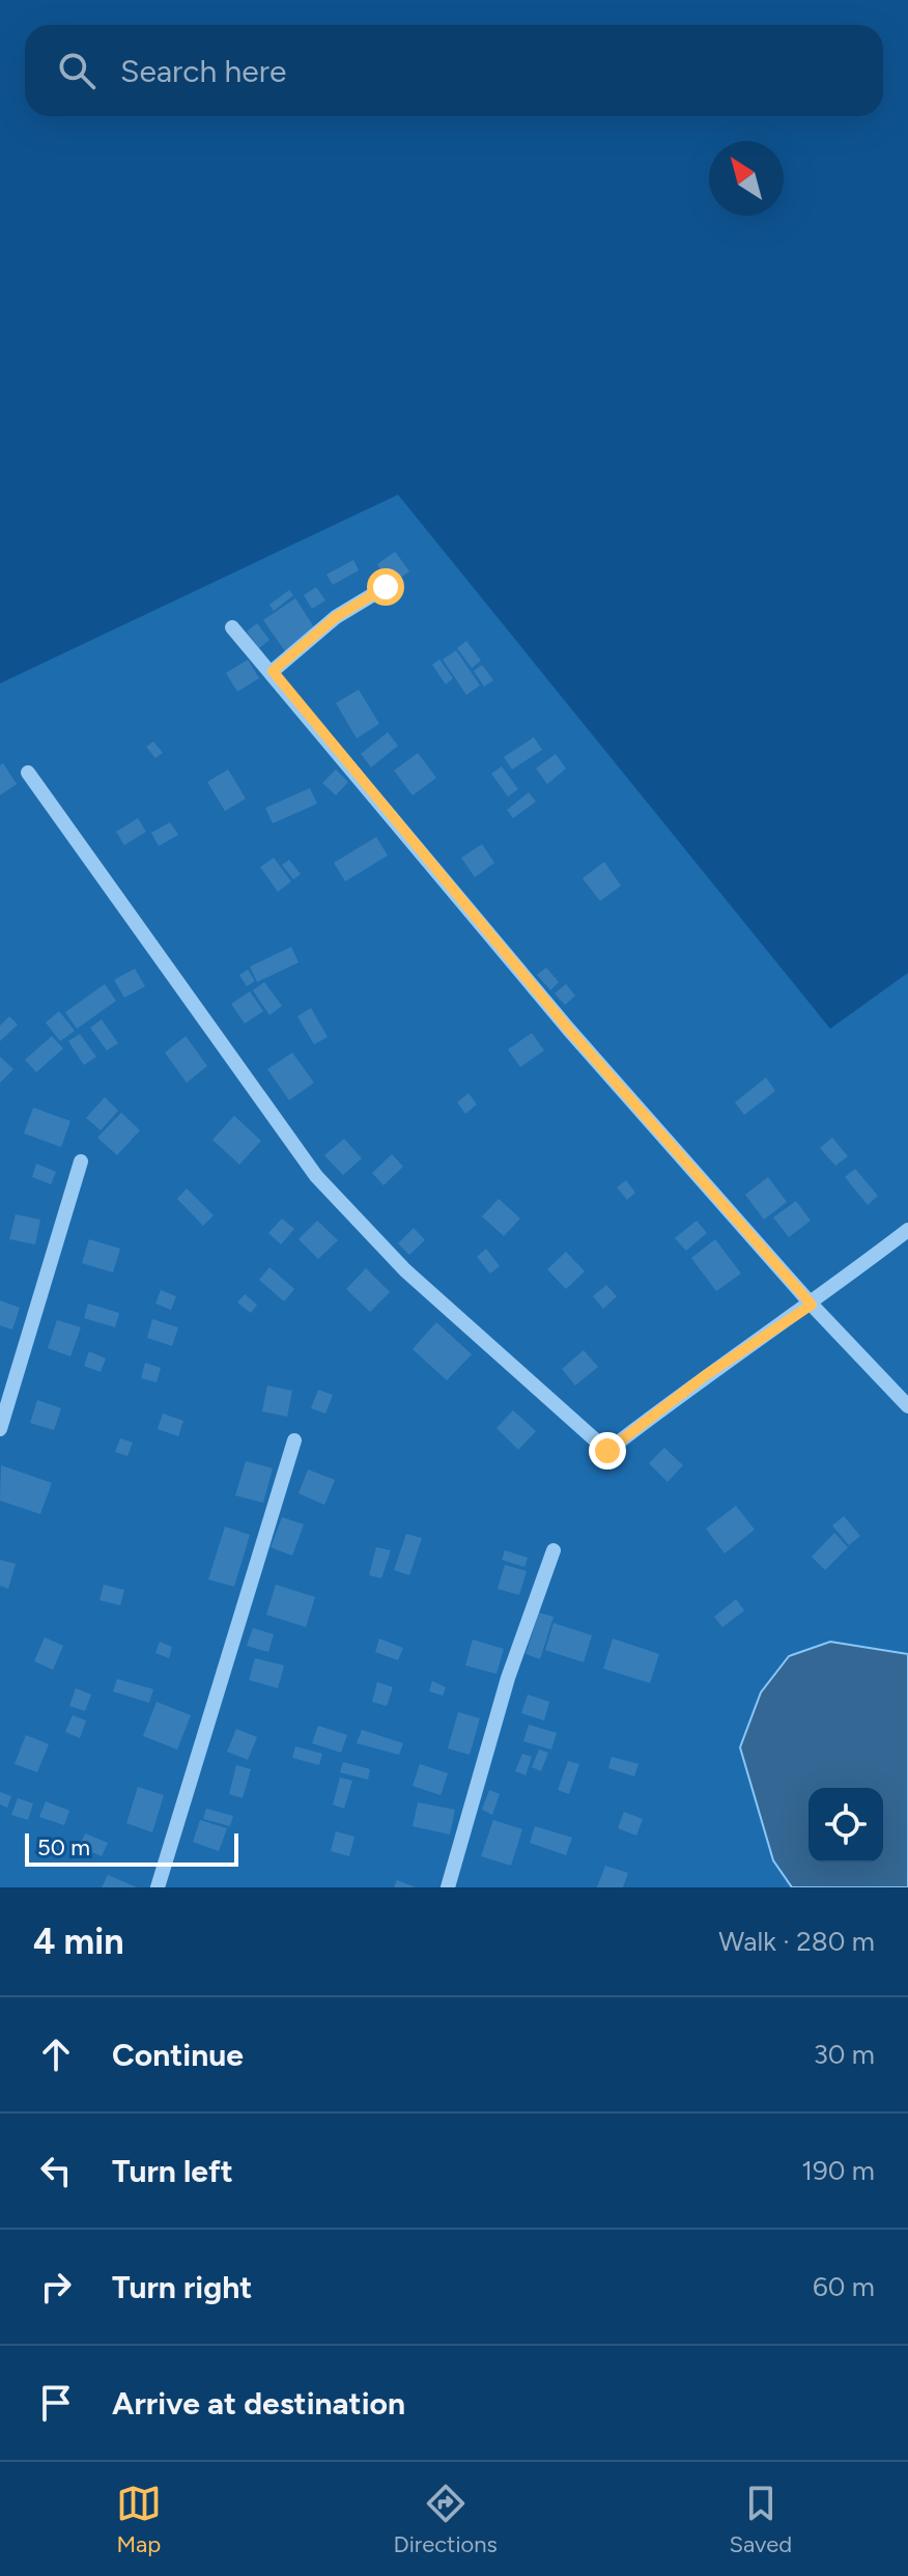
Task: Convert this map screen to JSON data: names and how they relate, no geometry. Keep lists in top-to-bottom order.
{
  "scale_bar": "50 m",
  "north": "top left",
  "page": {
    "search": "Search here",
    "scale": "50 m",
    "heading": ["4 min", "Walk · 280 m"],
    "list": [
      ["Continue", "30 m"],
      ["Turn left", "190 m"],
      ["Turn right", "60 m"],
      "Arrive at destination"
    ],
    "nav": ["Map", "Directions", "Saved"]
  }
}
